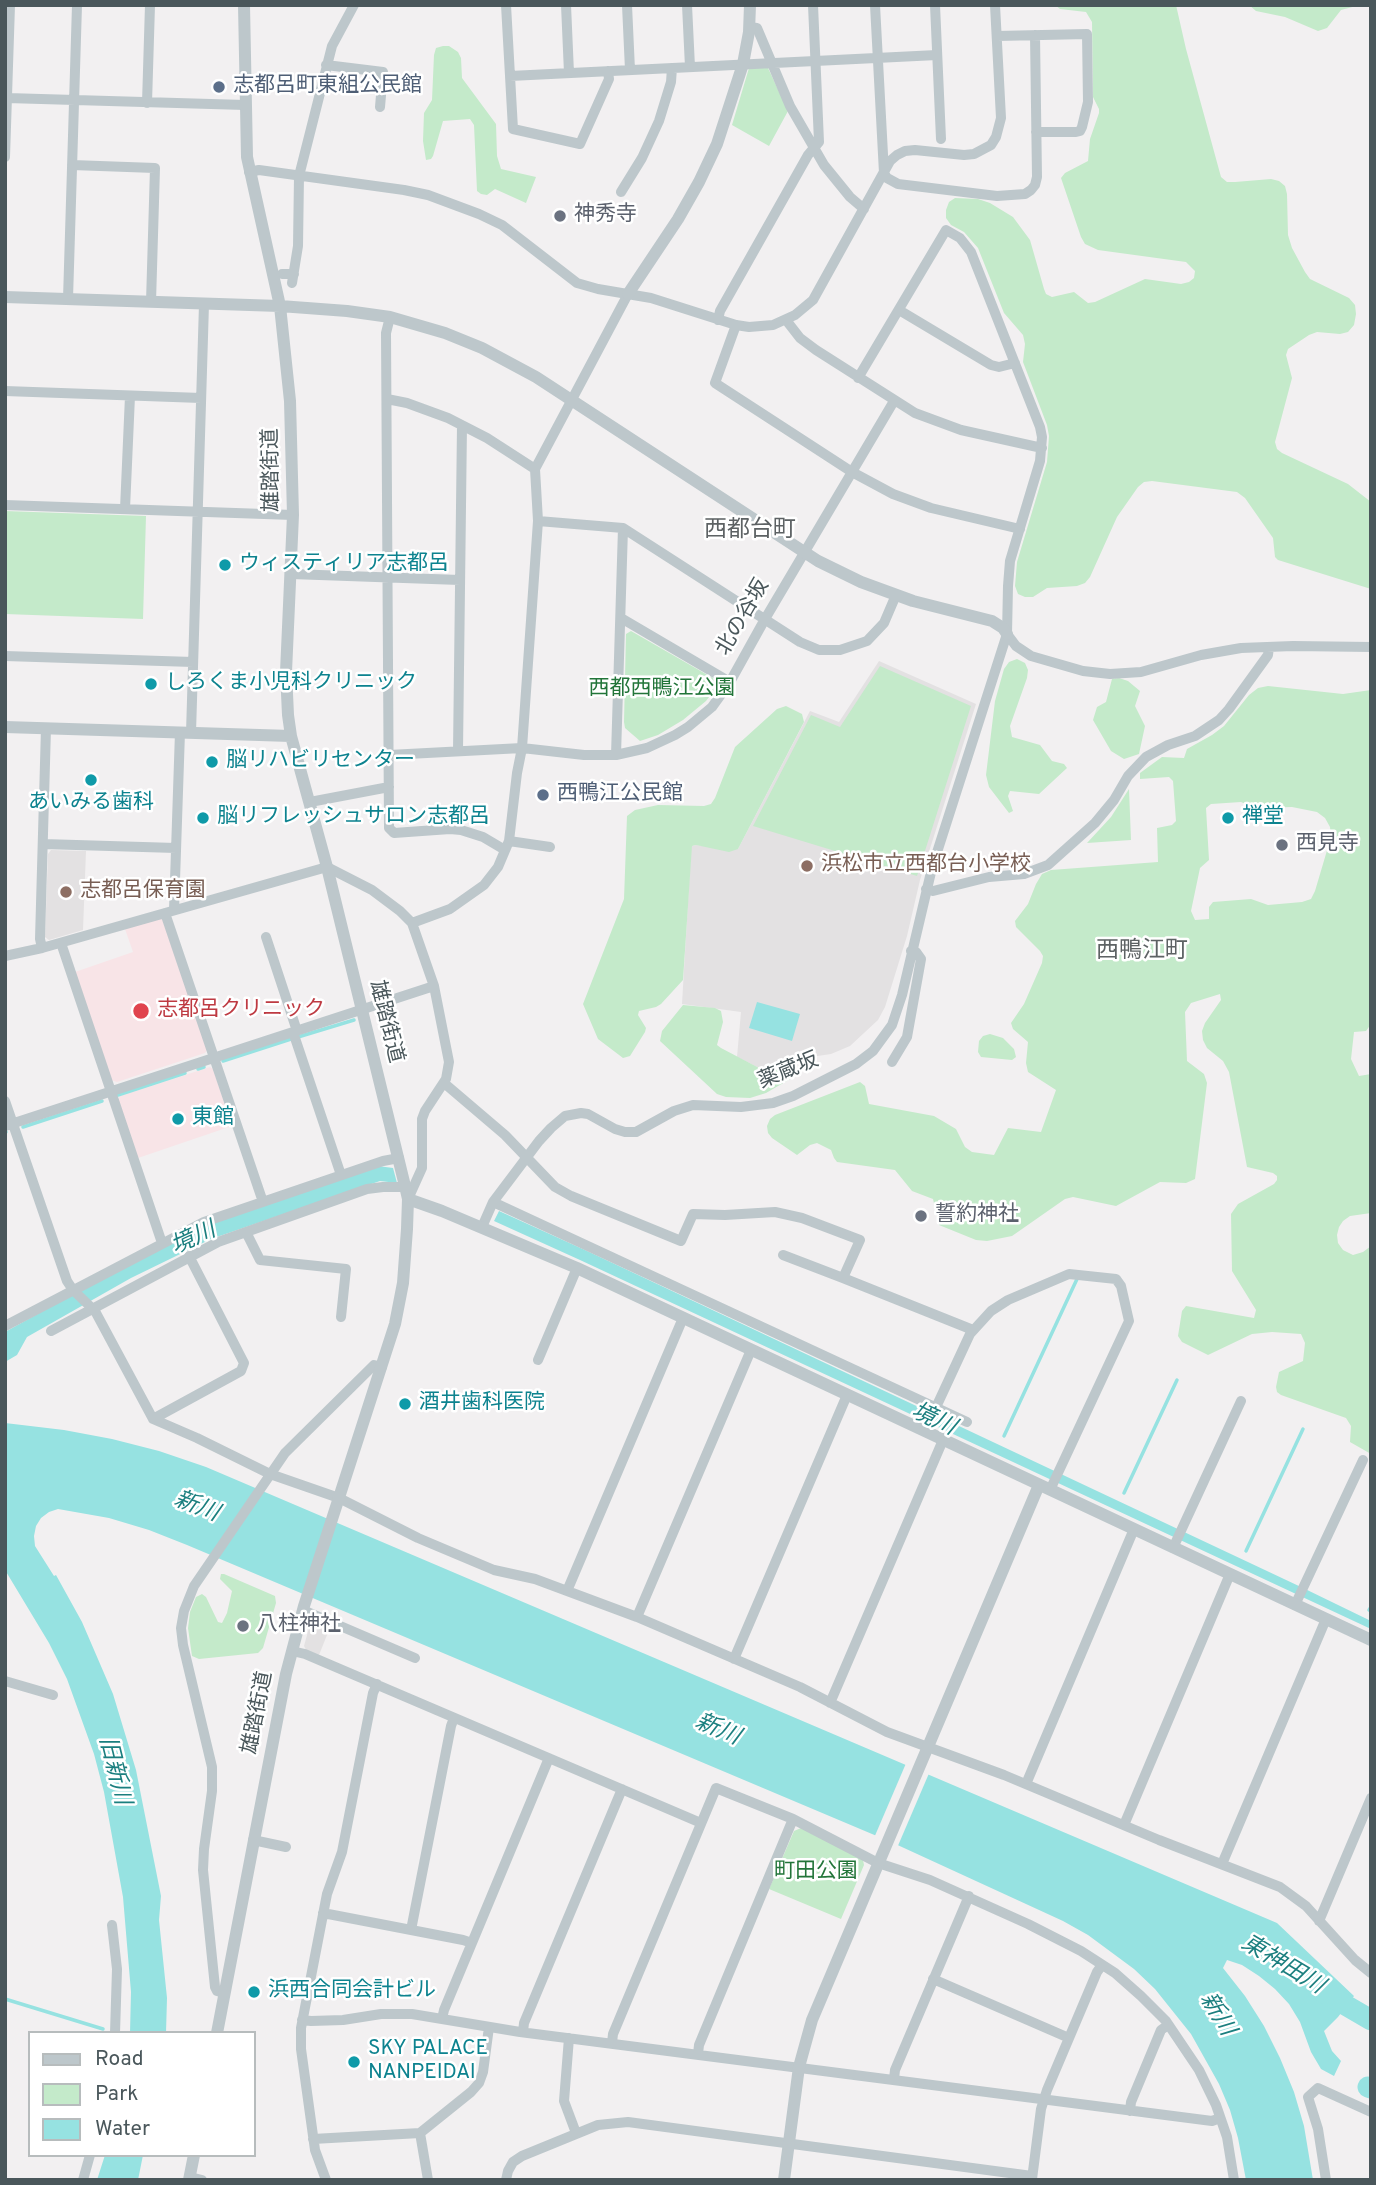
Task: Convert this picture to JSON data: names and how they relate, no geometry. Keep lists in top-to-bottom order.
{
  "streets": {
    "street": ["雄踏街道", "北の谷坂", "薬蔵坂"]
  },
  "districts": ["西都台町", "西鴨江町"],
  "water": [
    "境川",
    "新川",
    "旧新川",
    "東神田川"
  ],
  "parks": ["西都西鴨江公園", "町田公園"],
  "places": [
    "志都呂町東組公民館",
    "神秀寺",
    "ウィスティリア志都呂",
    "しろくま小児科クリニック",
    "脳リハビリセンター",
    "あいみる歯科",
    "西鴨江公民館",
    "脳リフレッシュサロン志都呂",
    "禅堂",
    "西見寺",
    "浜松市立西都台小学校",
    "志都呂保育園",
    "志都呂クリニック",
    "東館",
    "誓約神社",
    "酒井歯科医院",
    "八柱神社",
    "浜西合同会計ビル",
    "SKY PALACE NANPEIDAI"
  ],
  "legend": ["Road", "Park", "Water"]
}
